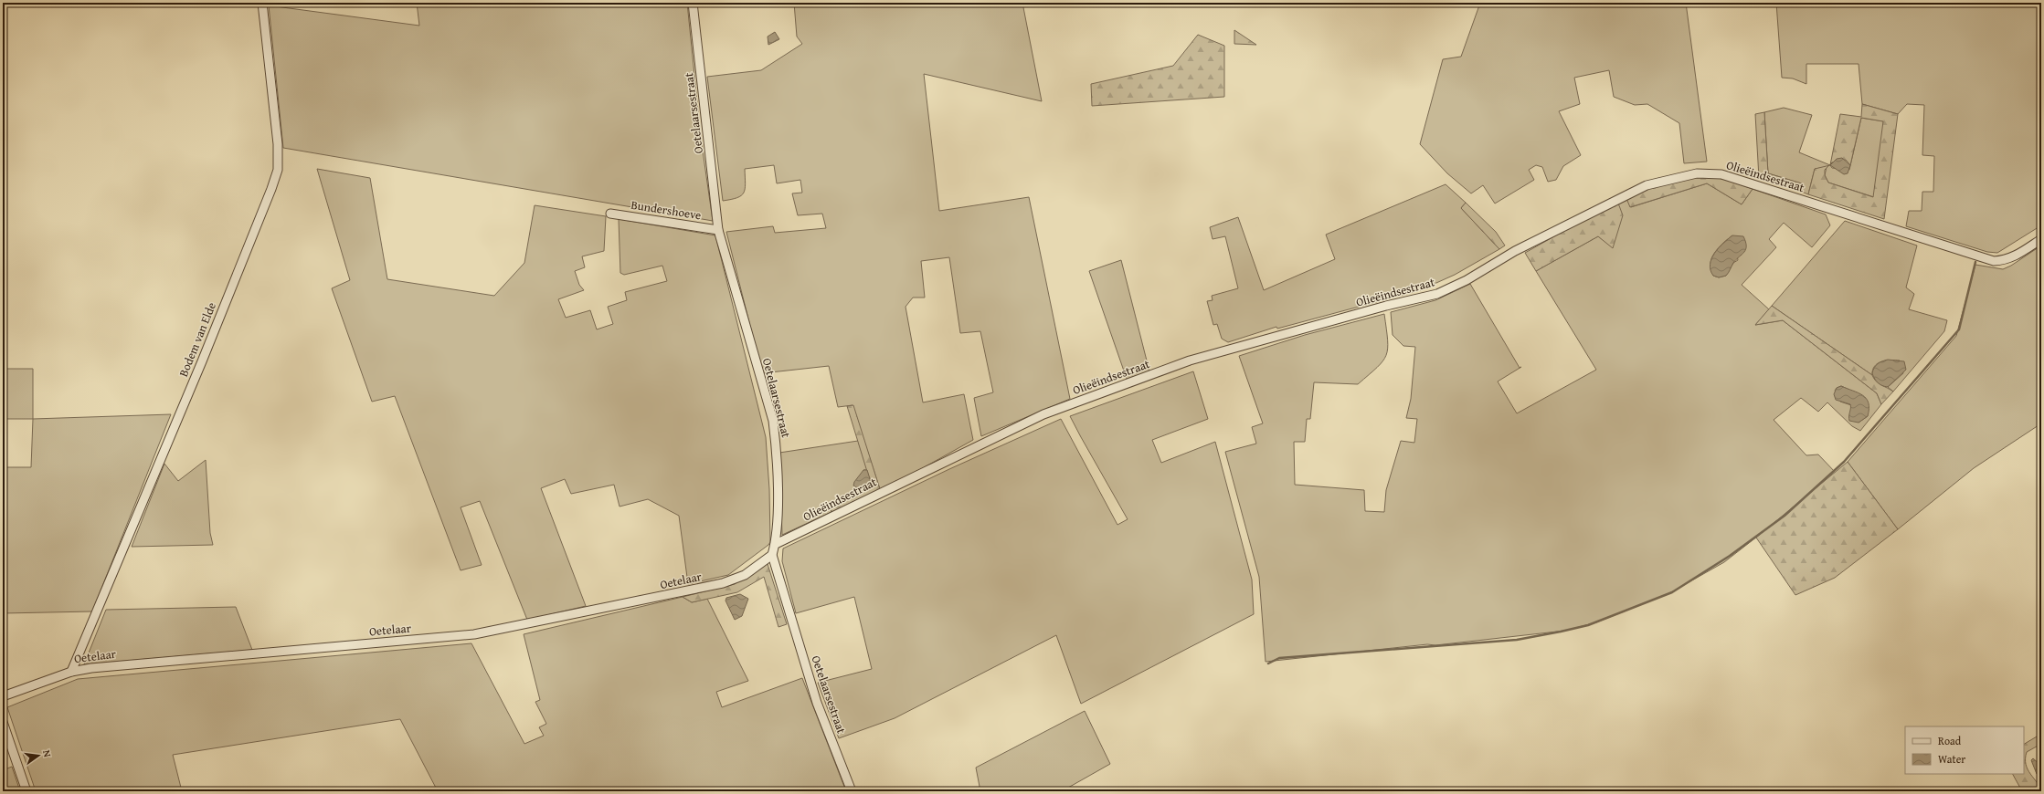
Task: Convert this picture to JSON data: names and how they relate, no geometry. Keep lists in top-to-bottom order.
{
  "streets": {
    "street": [
      "Oetelaarsestraat",
      "Olieëindsestraat",
      "Bundershoeve",
      "Bodem van Elde",
      "Oetelaar"
    ]
  },
  "crossings": [
    ["Oetelaarsestraat", "Olieëindsestraat"],
    ["Oetelaarsestraat", "Bundershoeve"],
    ["Oetelaarsestraat", "Oetelaar"],
    ["Bodem van Elde", "Oetelaar"]
  ],
  "legend": ["Road", "Water"],
  "north": "right"
}
